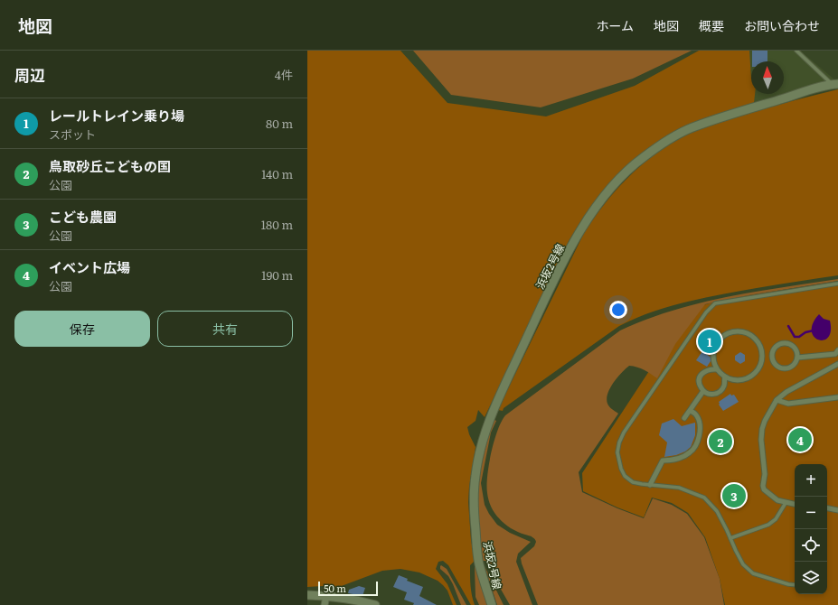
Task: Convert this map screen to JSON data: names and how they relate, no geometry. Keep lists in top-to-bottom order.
{
  "streets": {
    "street": ["浜坂2号線"]
  },
  "scale_bar": "50 m",
  "north": "top",
  "page": {
    "header": "地図",
    "nav": [
      "ホーム",
      "地図",
      "概要",
      "お問い合わせ"
    ],
    "heading": ["周辺", "4件"],
    "list": [
      {
        "mark": "1",
        "name": "レールトレイン乗り場",
        "note": "スポット",
        "value": "80 m"
      },
      {
        "mark": "2",
        "name": "鳥取砂丘こどもの国",
        "note": "公園",
        "value": "140 m"
      },
      {
        "mark": "3",
        "name": "こども農園",
        "note": "公園",
        "value": "180 m"
      },
      {
        "mark": "4",
        "name": "イベント広場",
        "note": "公園",
        "value": "190 m"
      }
    ],
    "buttons": ["保存", "共有"],
    "pins": [
      "1",
      "4",
      "2",
      "3"
    ],
    "map_buttons": ["+", "−"],
    "scale": "50 m"
  }
}
